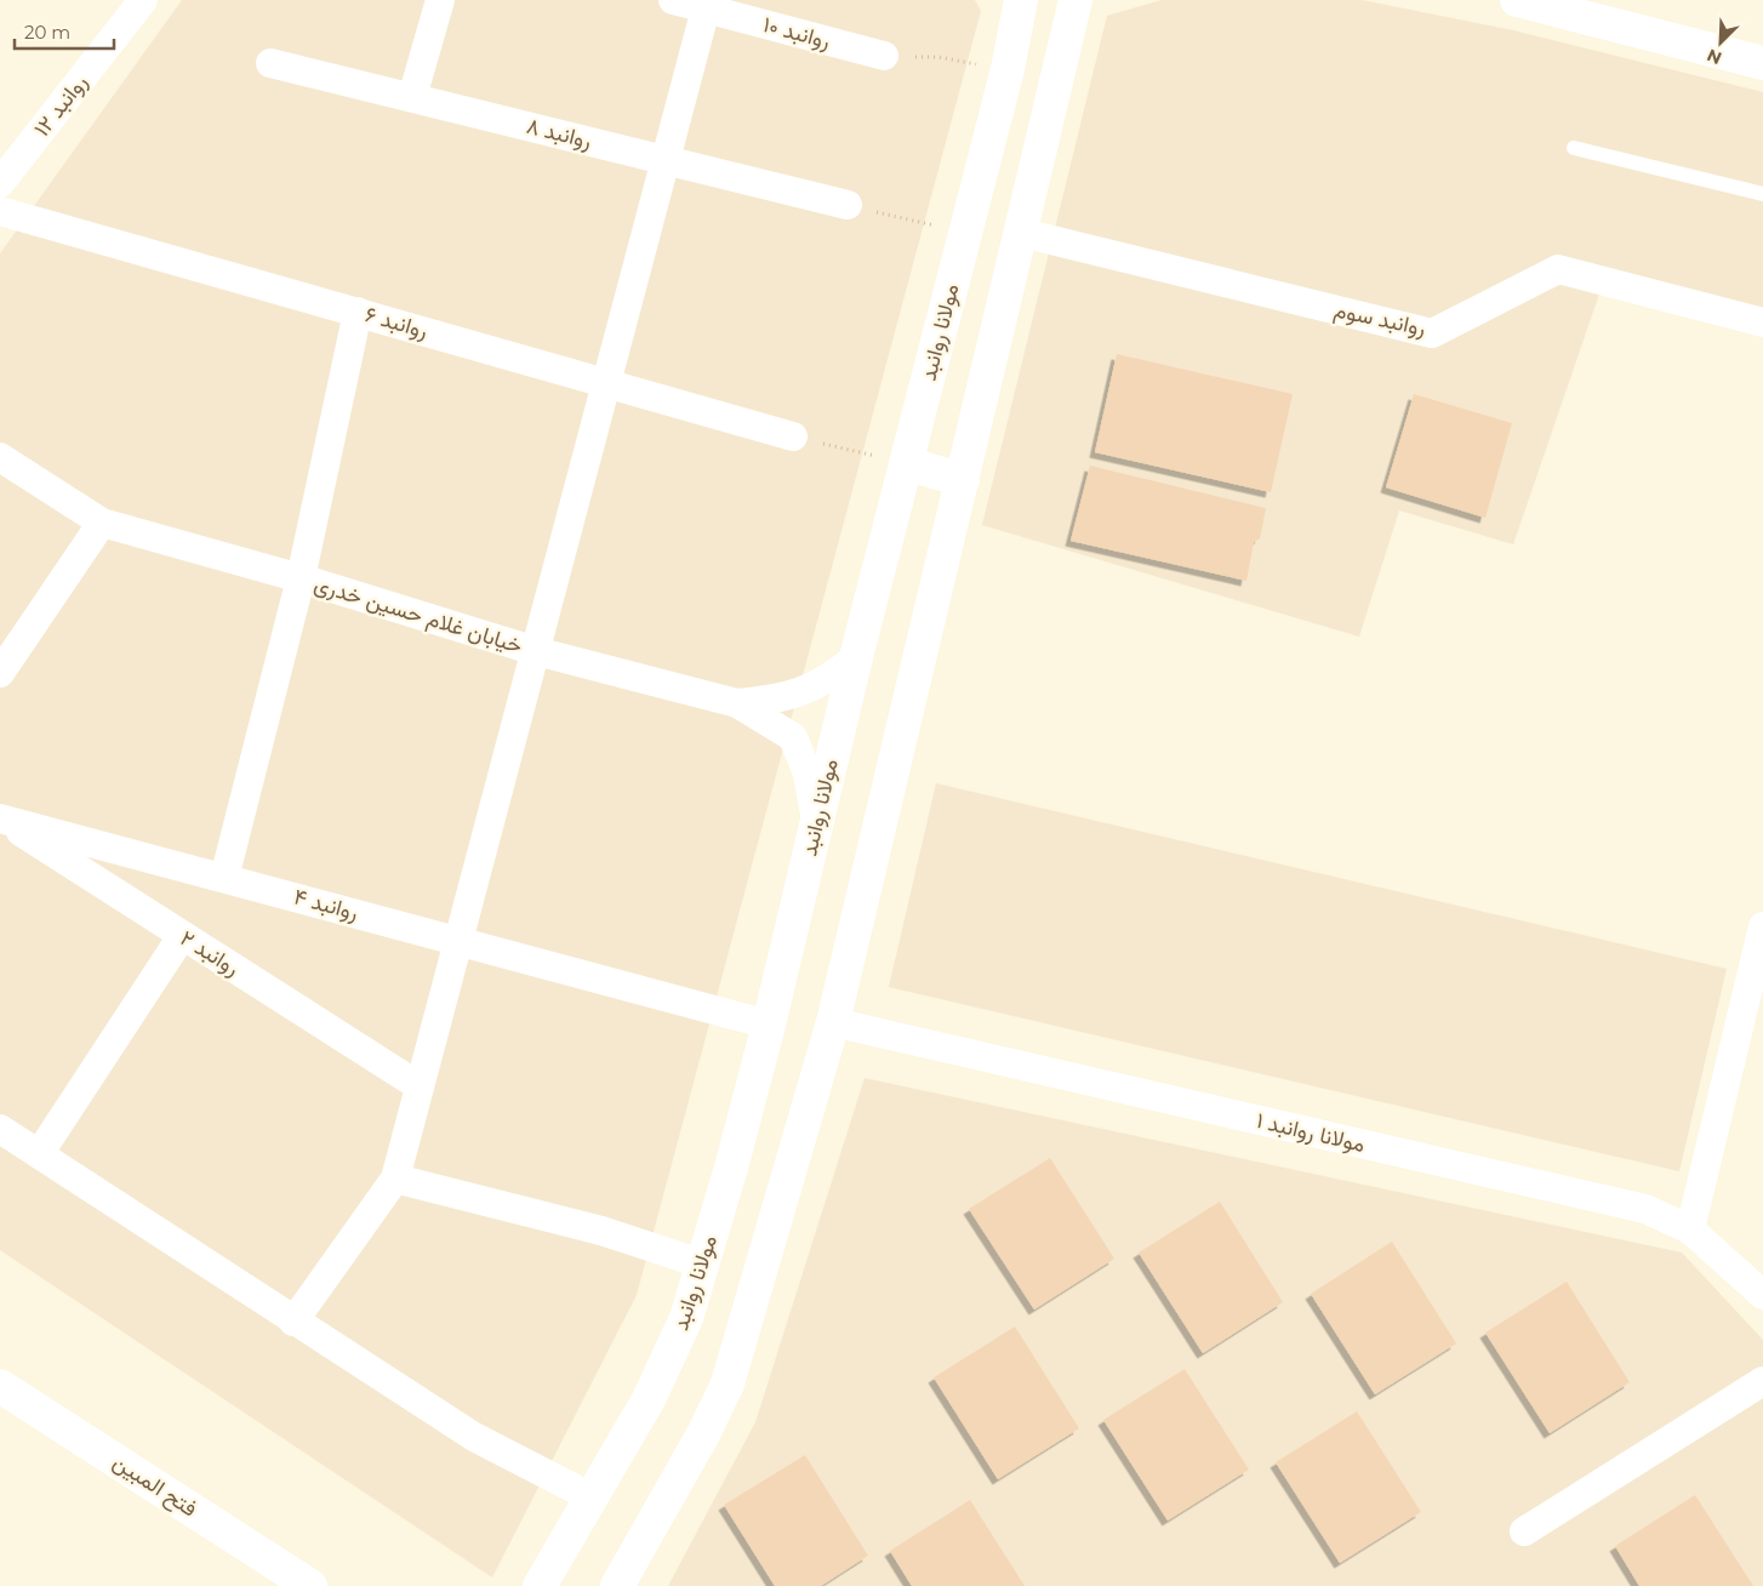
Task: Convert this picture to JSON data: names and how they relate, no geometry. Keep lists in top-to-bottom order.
{
  "streets": {
    "street": [
      "روانبد ۱۰",
      "روانبد ۱۲",
      "روانبد ۸",
      "روانبد سوم",
      "روانبد ۶",
      "مولانا روانبد",
      "خیابان غلام حسین خدری",
      "روانبد ۴",
      "روانبد ۲",
      "مولانا روانبد ۱",
      "فتح المبین"
    ]
  },
  "crossings": [
    ["مولانا روانبد", "روانبد ۴"],
    ["روانبد ۴", "روانبد ۲"]
  ],
  "scale_bar": "20 m",
  "north": "bottom left"
}
